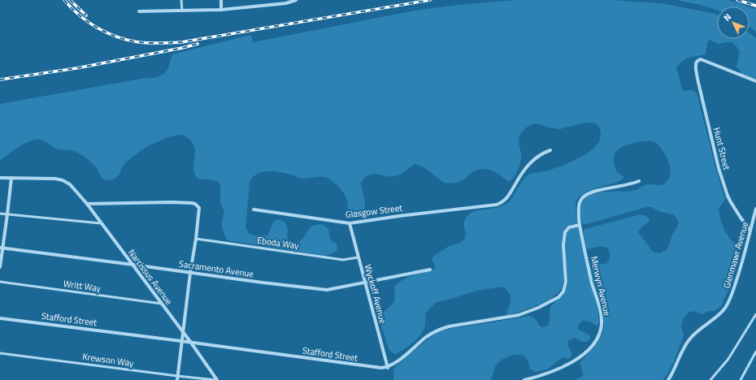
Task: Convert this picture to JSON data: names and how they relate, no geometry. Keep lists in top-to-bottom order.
{
  "streets": {
    "street": [
      "Hunt Street",
      "Glasgow Street",
      "Glenmawr Avenue",
      "Sacramento Avenue",
      "Narcissus Avenue",
      "Merwyn Avenue",
      "Wyckoff Avenue",
      "Stafford Street"
    ],
    "lane": ["Eboda Way", "Writt Way", "Krewson Way"]
  },
  "crossings": [
    ["Hunt Street", "Glenmawr Avenue"],
    ["Glasgow Street", "Wyckoff Avenue"],
    ["Eboda Way", "Wyckoff Avenue"],
    ["Sacramento Avenue", "Narcissus Avenue"],
    ["Sacramento Avenue", "Wyckoff Avenue"],
    ["Narcissus Avenue", "Writt Way"],
    ["Narcissus Avenue", "Stafford Street"],
    ["Narcissus Avenue", "Krewson Way"],
    ["Wyckoff Avenue", "Stafford Street"]
  ],
  "north": "top left"
}
